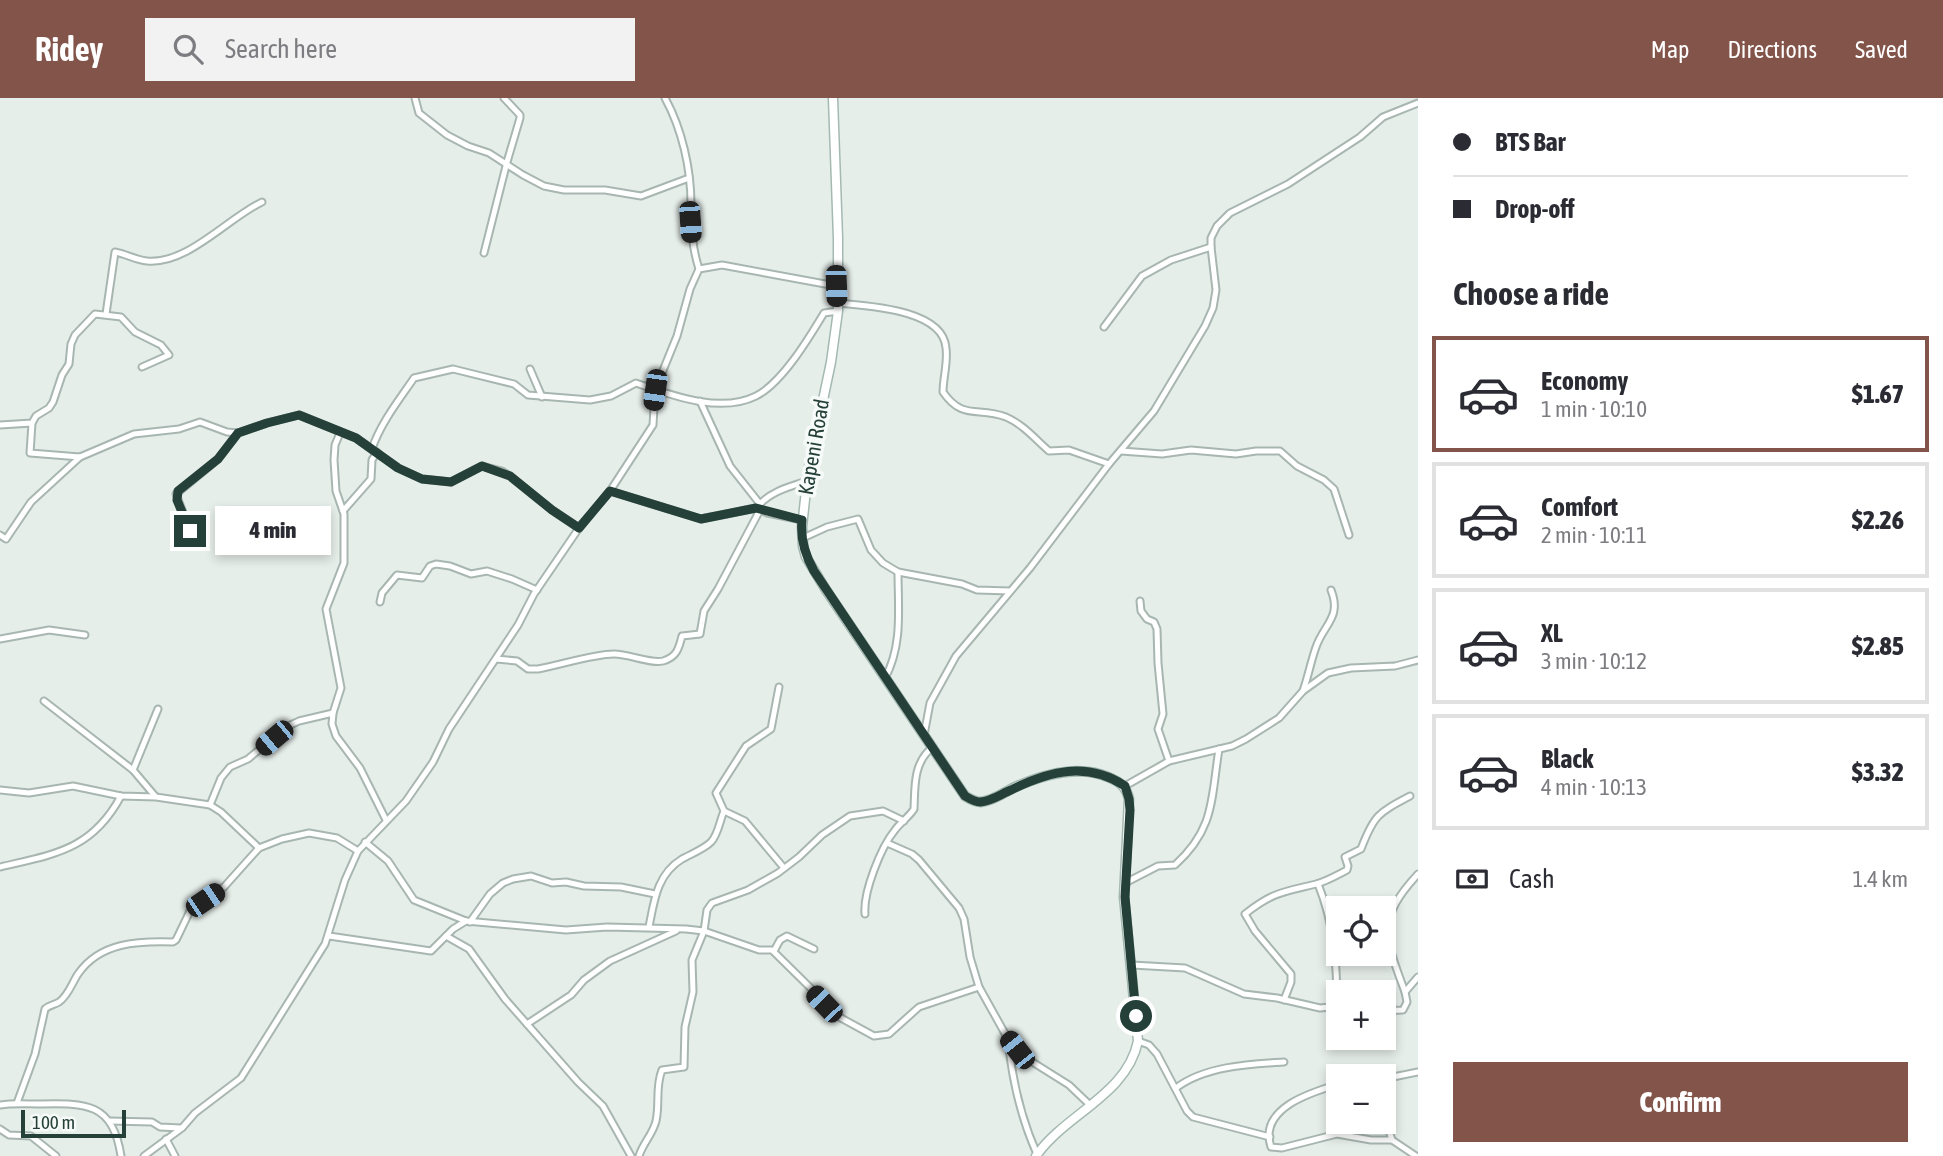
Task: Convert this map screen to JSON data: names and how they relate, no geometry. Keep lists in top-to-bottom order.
{
  "streets": {
    "main road": ["Kapeni Road"]
  },
  "scale_bar": "100 m",
  "page": {
    "header": "Ridey",
    "search": "Search here",
    "nav": ["Map", "Directions", "Saved"],
    "banner": ["BTS Bar", "Drop-off"],
    "heading": "Choose a ride",
    "list": [
      {
        "name": "Economy",
        "note": "1 min · 10:10",
        "value": "$1.67"
      },
      {
        "name": "Comfort",
        "note": "2 min · 10:11",
        "value": "$2.26"
      },
      {
        "name": "XL",
        "note": "3 min · 10:12",
        "value": "$2.85"
      },
      {
        "name": "Black",
        "note": "4 min · 10:13",
        "value": "$3.32"
      }
    ],
    "bubble": "4 min",
    "pay": ["Cash", "1.4 km"],
    "map_buttons": ["+", "−"],
    "buttons": "Confirm",
    "scale": "100 m"
  }
}
